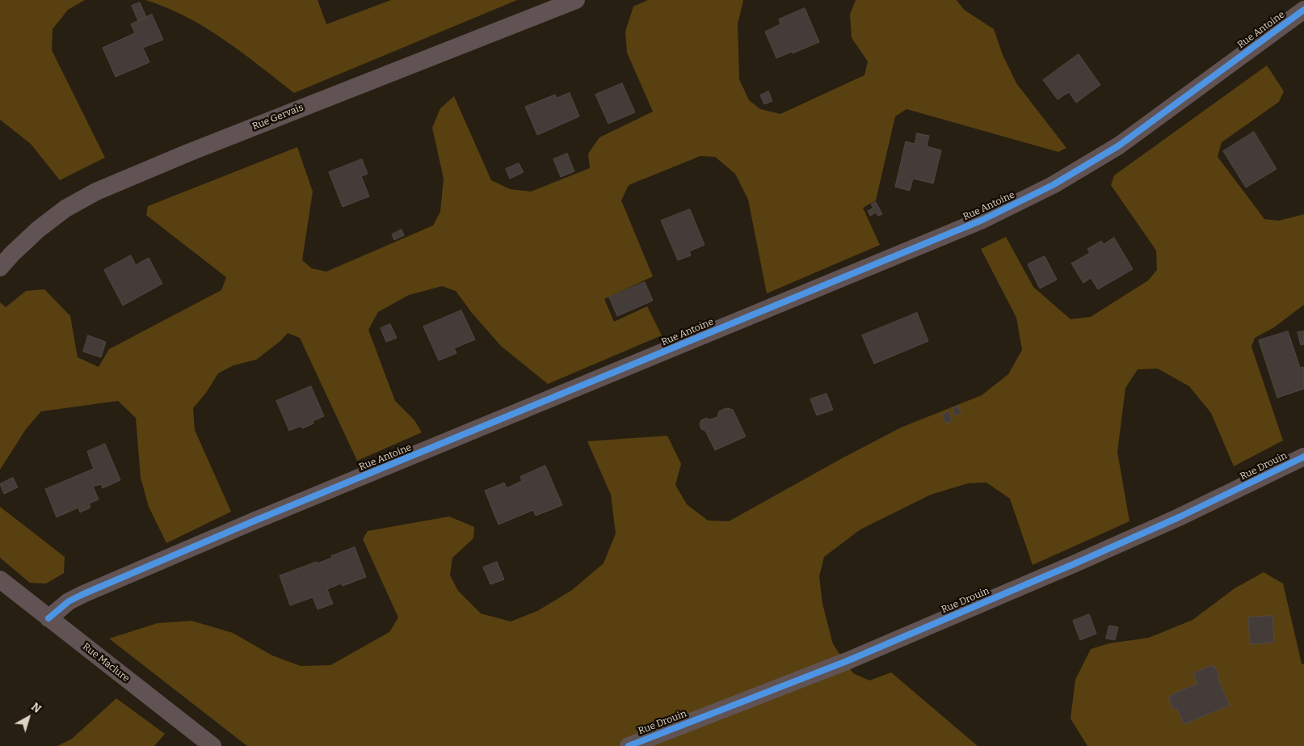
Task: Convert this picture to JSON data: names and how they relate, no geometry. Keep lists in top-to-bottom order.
{
  "streets": {
    "street": [
      "Rue Antoine",
      "Rue Gervais",
      "Rue Drouin",
      "Rue Maclure"
    ]
  },
  "crossings": [
    ["Rue Antoine", "Rue Maclure"]
  ],
  "north": "top right"
}
